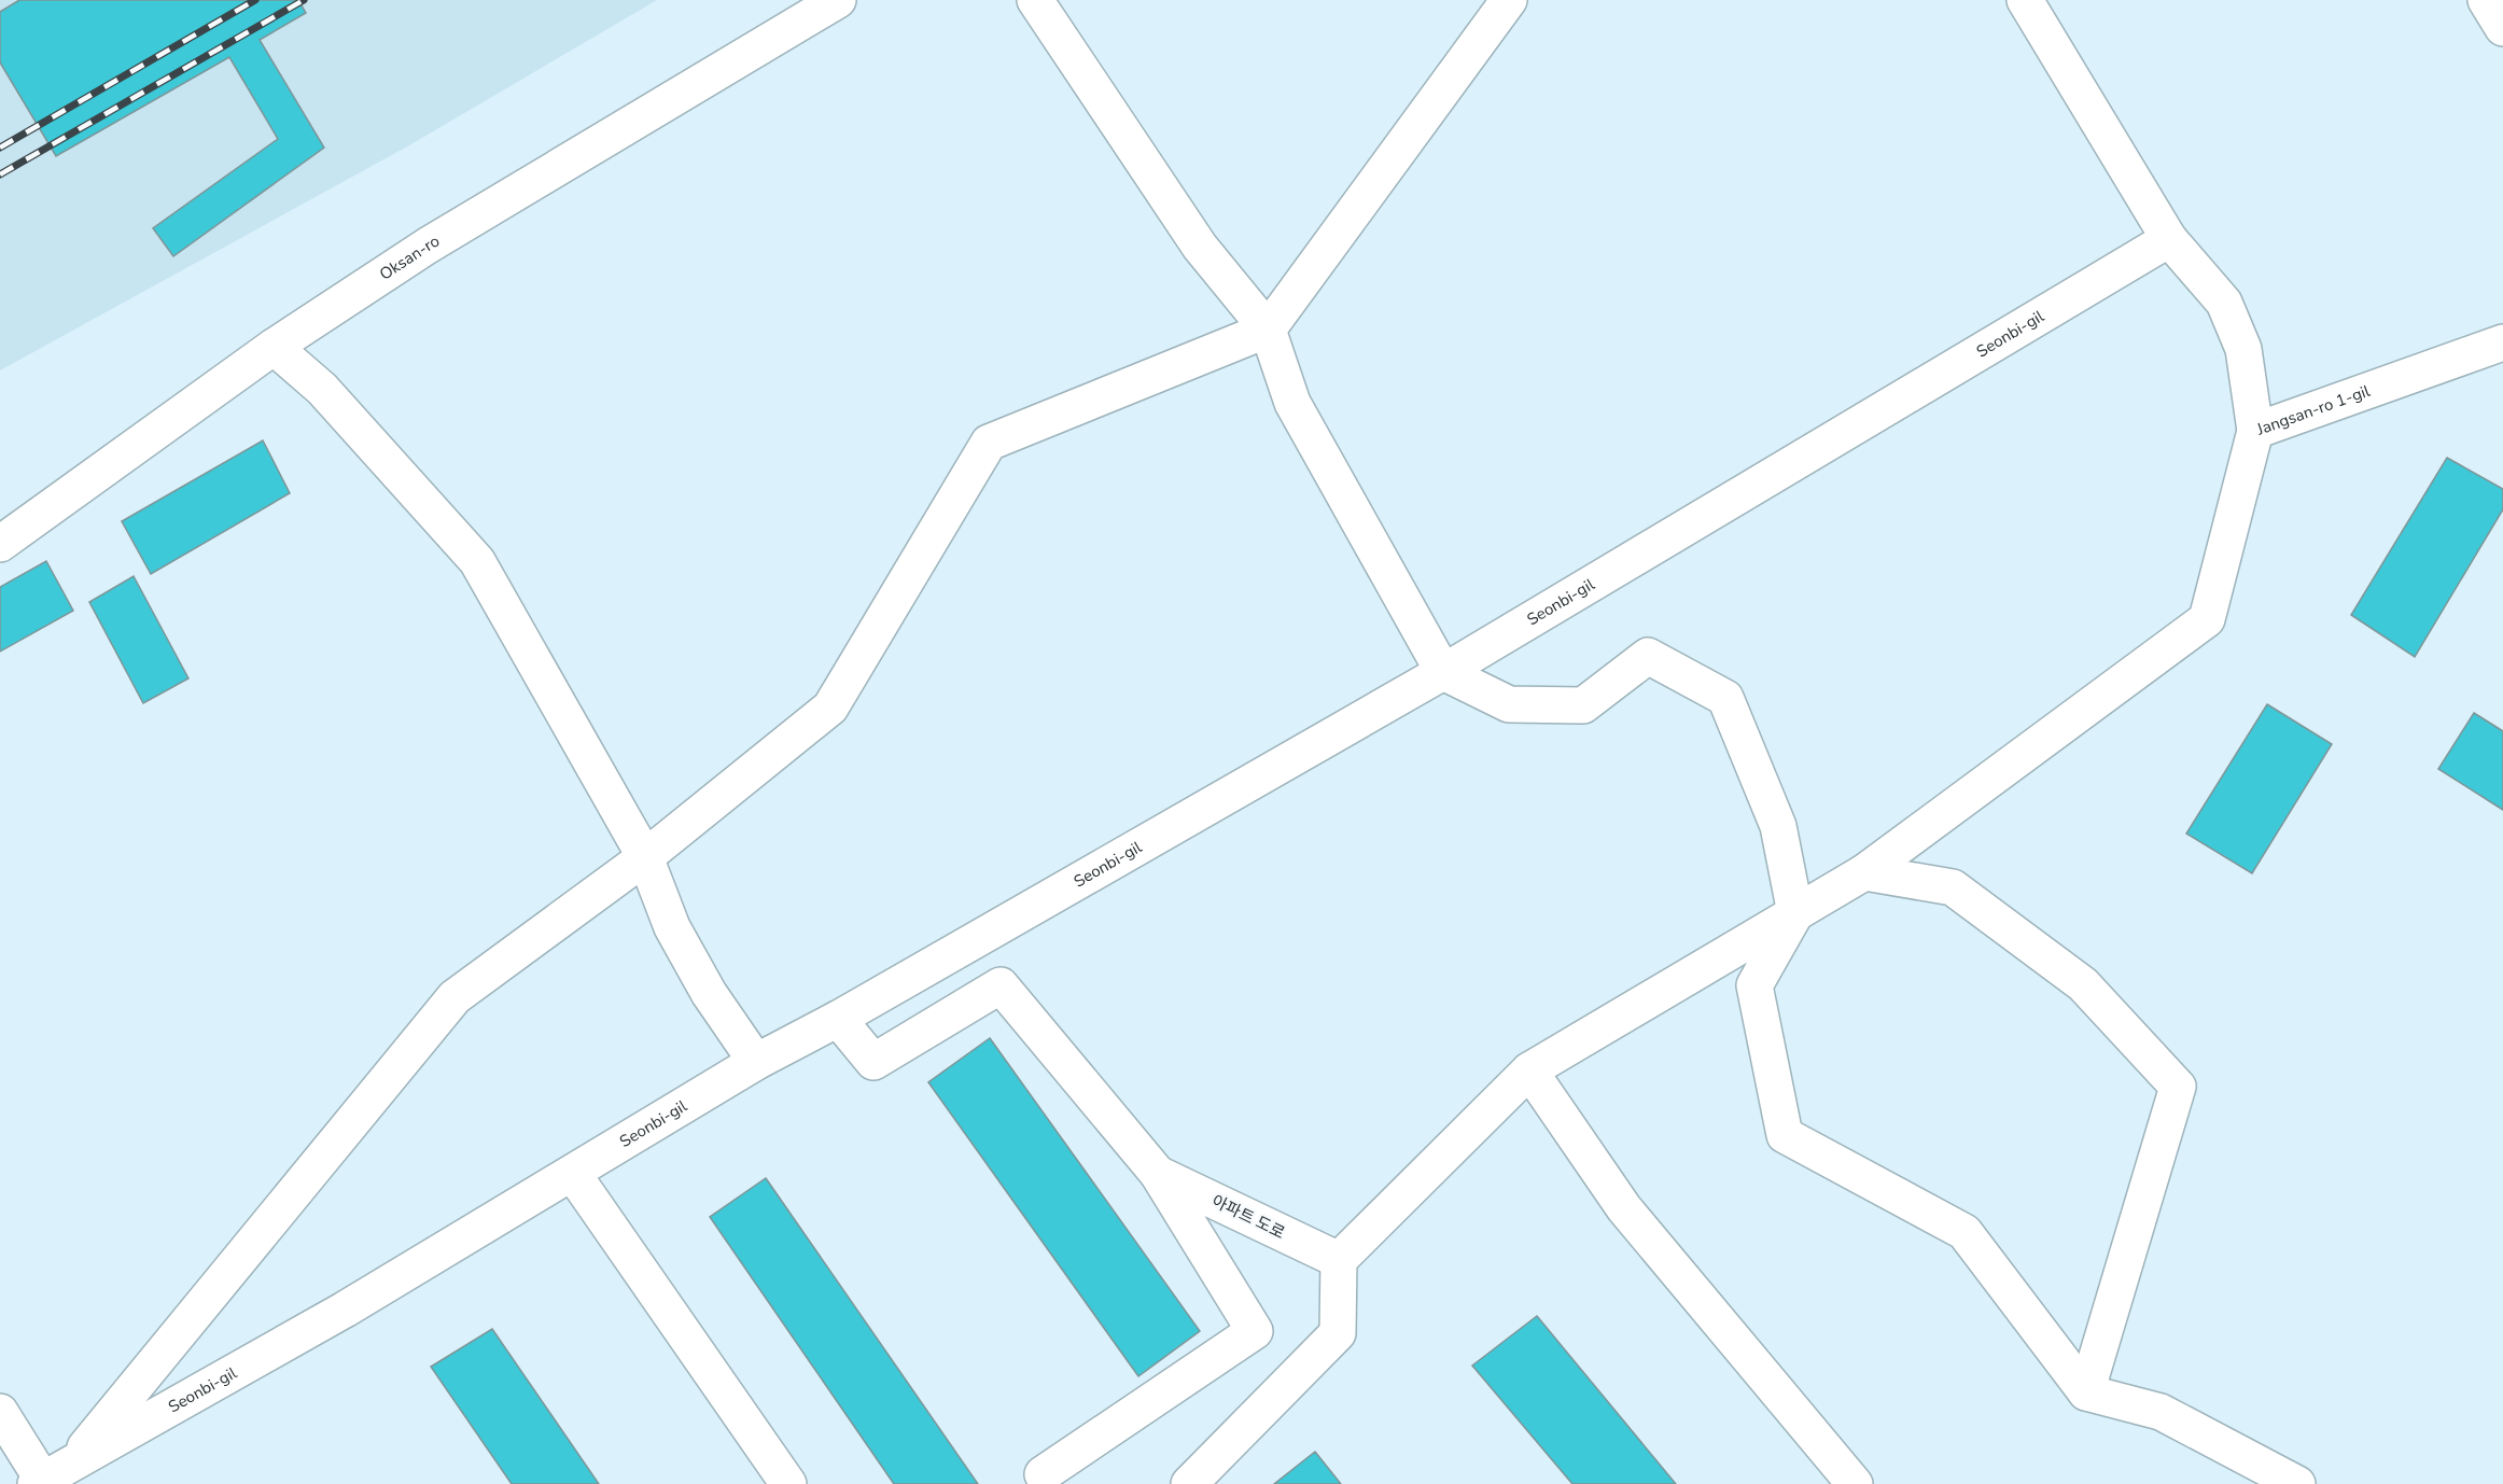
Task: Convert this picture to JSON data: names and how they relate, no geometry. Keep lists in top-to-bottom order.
{
  "streets": {
    "street": [
      "Oksan-ro",
      "Seonbi-gil",
      "Jangsan-ro 1-gil",
      "아파트 도로"
    ]
  },
  "crossings": [
    ["Seonbi-gil", "Jangsan-ro 1-gil"]
  ]
}
